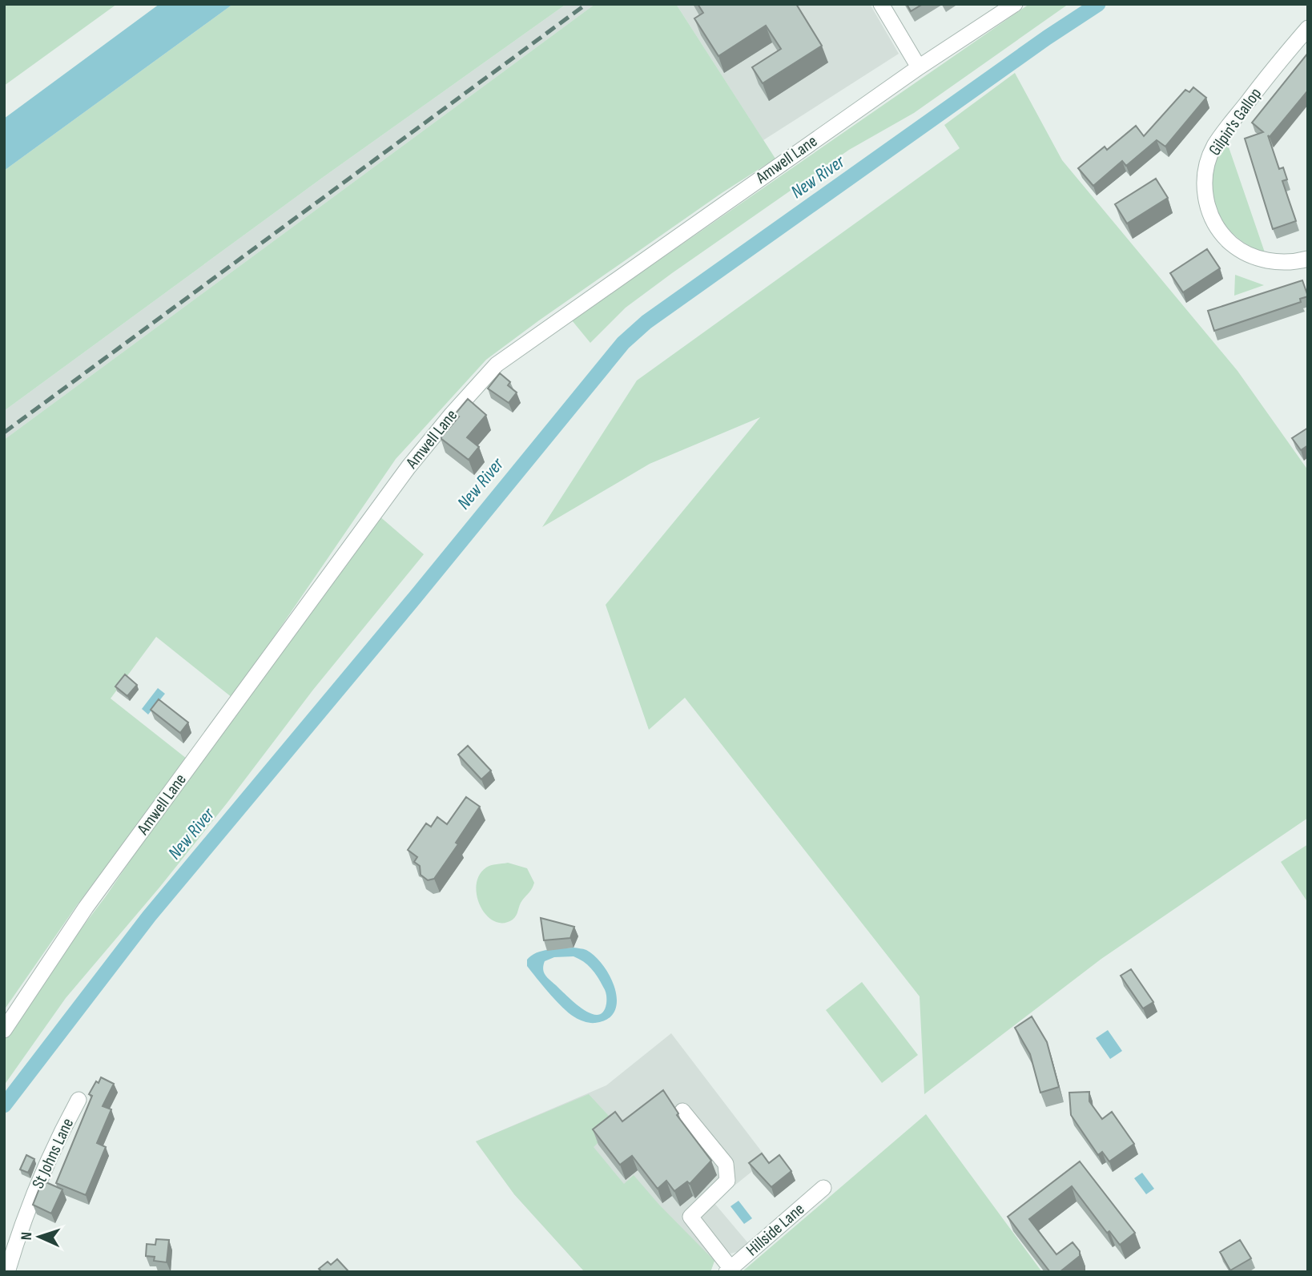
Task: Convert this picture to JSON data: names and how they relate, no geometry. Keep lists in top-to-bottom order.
{
  "streets": {
    "street": [
      "Gilpin's Gallop",
      "Amwell Lane",
      "St Johns Lane",
      "Hillside Lane"
    ]
  },
  "water": ["New River"],
  "north": "left"
}
